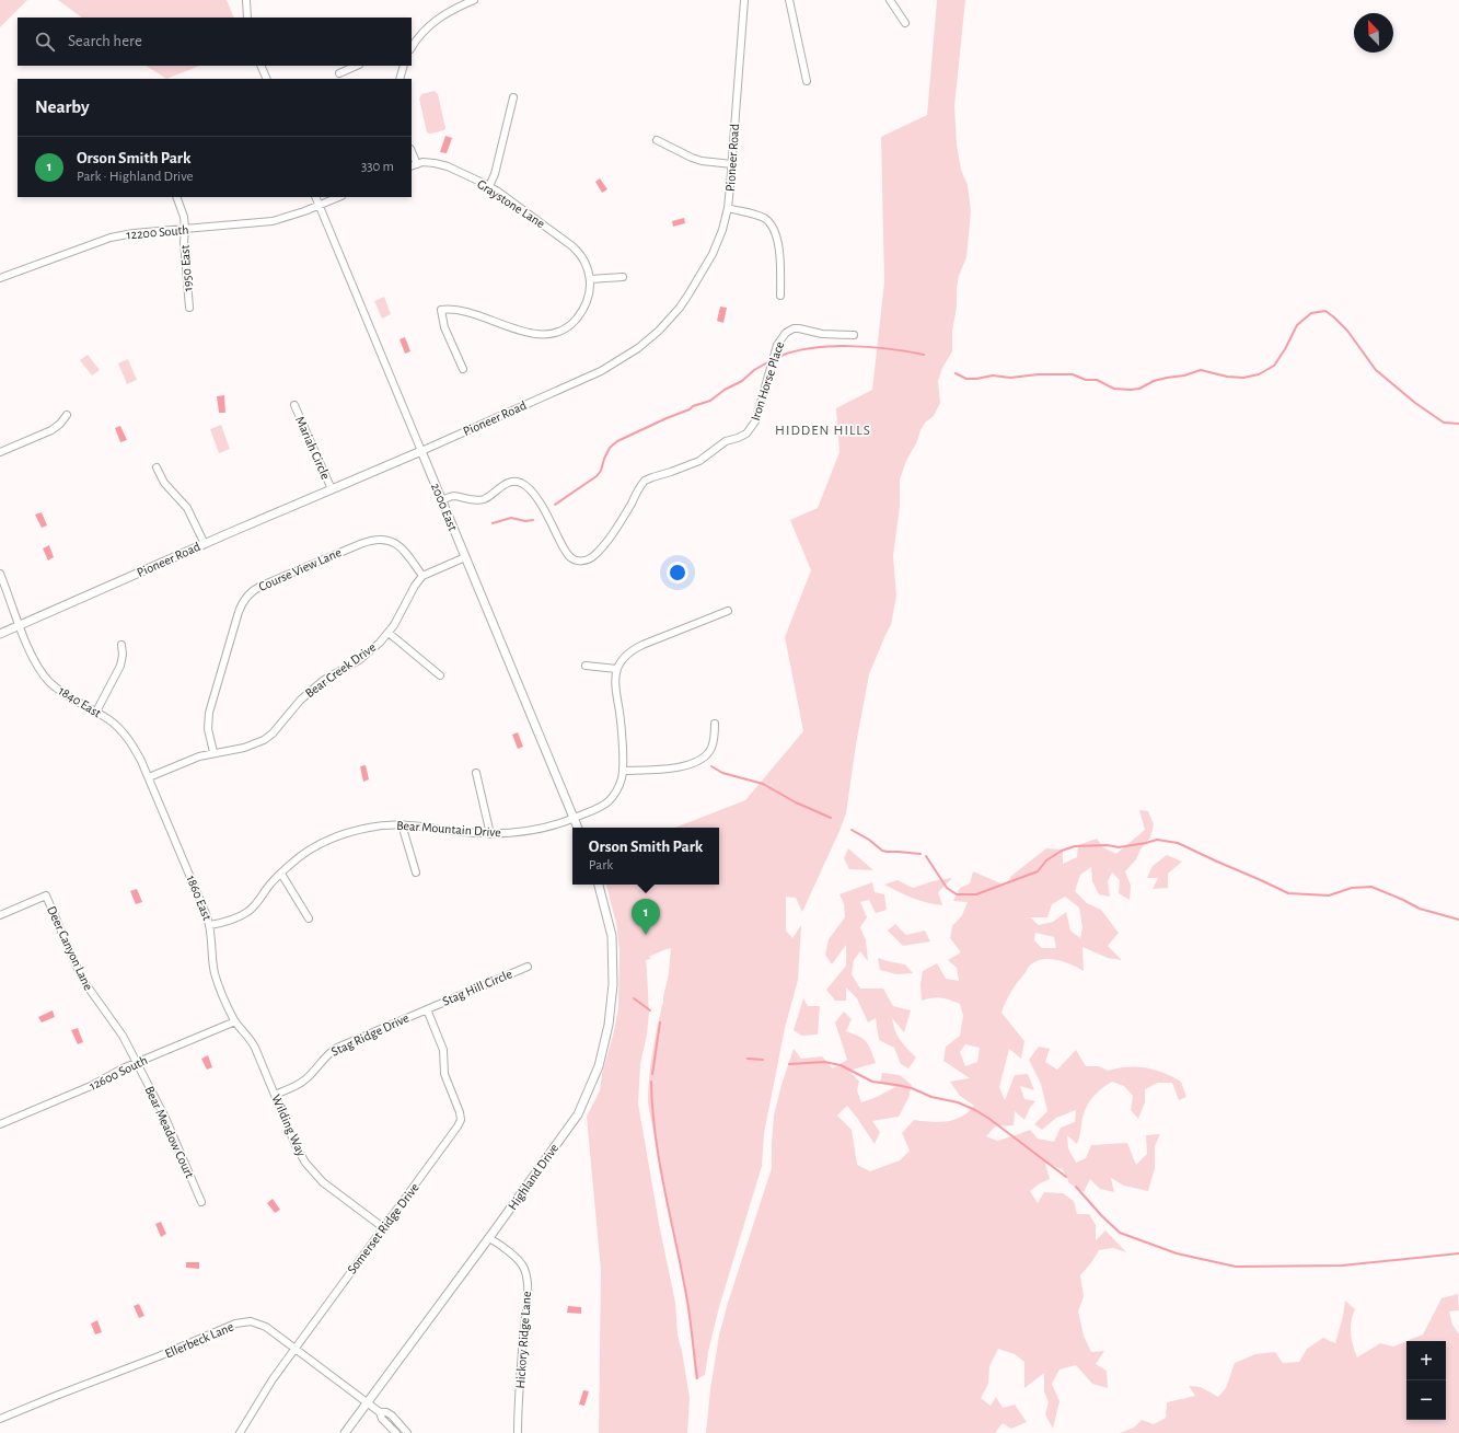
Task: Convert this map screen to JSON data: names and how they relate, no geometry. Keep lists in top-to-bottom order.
{
  "streets": {
    "street": [
      "Pioneer Road",
      "Graystone Lane",
      "12200 South",
      "1950 East",
      "Iron Horse Place",
      "Mariah Circle",
      "2000 East",
      "Course View Lane",
      "Bear Creek Drive",
      "1840 East",
      "Bear Mountain Drive",
      "1860 East",
      "Deer Canyon Lane",
      "Stag Hill Circle",
      "Stag Ridge Drive",
      "12600 South",
      "Wilding Way",
      "Bear Meadow Court",
      "Highland Drive",
      "Somerset Ridge Drive",
      "Ellerbeck Lane",
      "Hickory Ridge Lane"
    ]
  },
  "crossings": [
    ["Pioneer Road", "Mariah Circle"],
    ["Pioneer Road", "2000 East"],
    ["Pioneer Road", "1840 East"],
    ["12200 South", "1950 East"],
    ["12200 South", "2000 East"],
    ["Iron Horse Place", "2000 East"],
    ["2000 East", "Bear Mountain Drive"],
    ["Course View Lane", "Bear Creek Drive"],
    ["Bear Creek Drive", "1840 East"],
    ["Bear Creek Drive", "1860 East"],
    ["1840 East", "1860 East"],
    ["Bear Mountain Drive", "1860 East"],
    ["1860 East", "12600 South"],
    ["1860 East", "Wilding Way"],
    ["Deer Canyon Lane", "12600 South"],
    ["Deer Canyon Lane", "Bear Meadow Court"],
    ["Stag Hill Circle", "Stag Ridge Drive"],
    ["Stag Hill Circle", "Somerset Ridge Drive"],
    ["Stag Ridge Drive", "Wilding Way"],
    ["Stag Ridge Drive", "Somerset Ridge Drive"],
    ["12600 South", "Wilding Way"],
    ["12600 South", "Bear Meadow Court"],
    ["Wilding Way", "Somerset Ridge Drive"],
    ["Highland Drive", "Ellerbeck Lane"],
    ["Highland Drive", "Hickory Ridge Lane"],
    ["Somerset Ridge Drive", "Ellerbeck Lane"]
  ],
  "districts": ["HIDDEN HILLS"],
  "north": "top left",
  "page": {
    "search": "Search here",
    "heading": "Nearby",
    "list": [
      {
        "mark": "1",
        "name": "Orson Smith Park",
        "note": "Park · Highland Drive",
        "value": "330 m"
      }
    ],
    "popup": ["Orson Smith Park", "Park"],
    "pins": "1",
    "map_buttons": ["+", "−"]
  }
}
